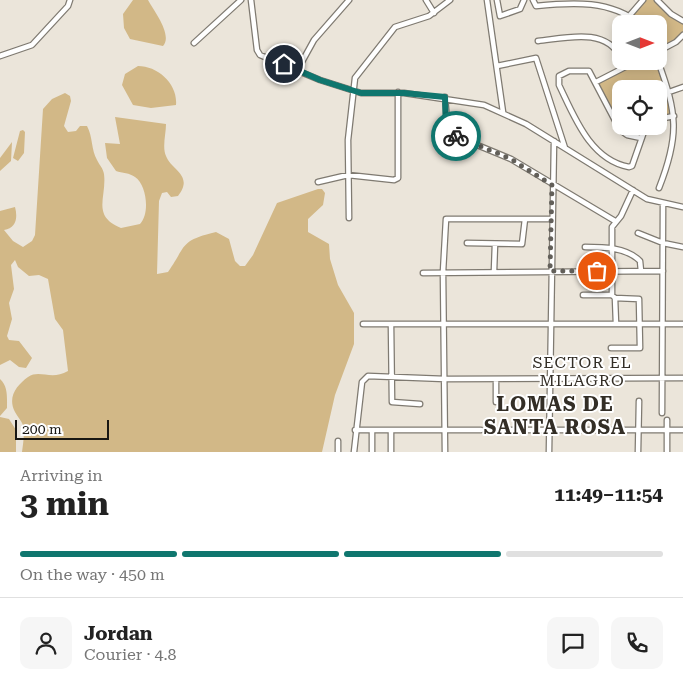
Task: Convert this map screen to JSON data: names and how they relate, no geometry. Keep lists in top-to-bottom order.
{
  "districts": ["SECTOR EL MILAGRO", "LOMAS DE SANTA ROSA"],
  "scale_bar": "200 m",
  "north": "right",
  "page": {
    "scale": "200 m",
    "heading": ["3 min", "Arriving in", "11:49–11:54"],
    "panel": ["Jordan", "Courier · 4.8"],
    "bar": "On the way · 450 m"
  }
}
